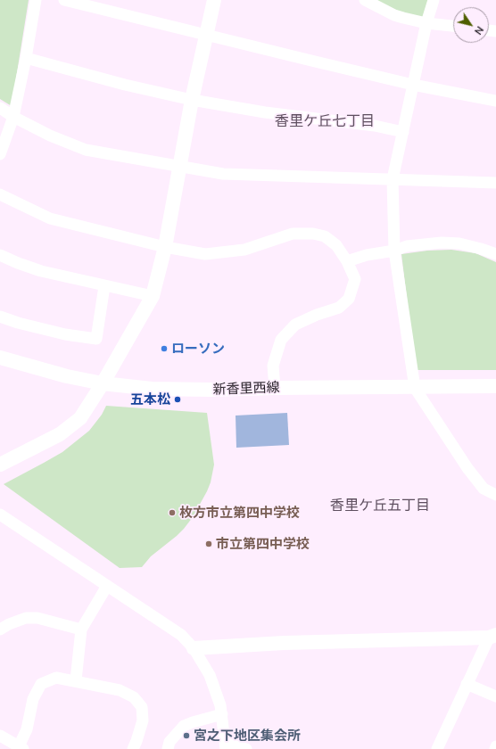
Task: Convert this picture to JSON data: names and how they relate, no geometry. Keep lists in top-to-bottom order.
{
  "streets": {
    "street": ["新香里西線"]
  },
  "districts": ["香里ケ丘七丁目", "香里ケ丘五丁目"],
  "places": [
    "ローソン",
    "五本松",
    "枚方市立第四中学校",
    "市立第四中学校",
    "宮之下地区集会所"
  ],
  "north": "bottom right"
}
